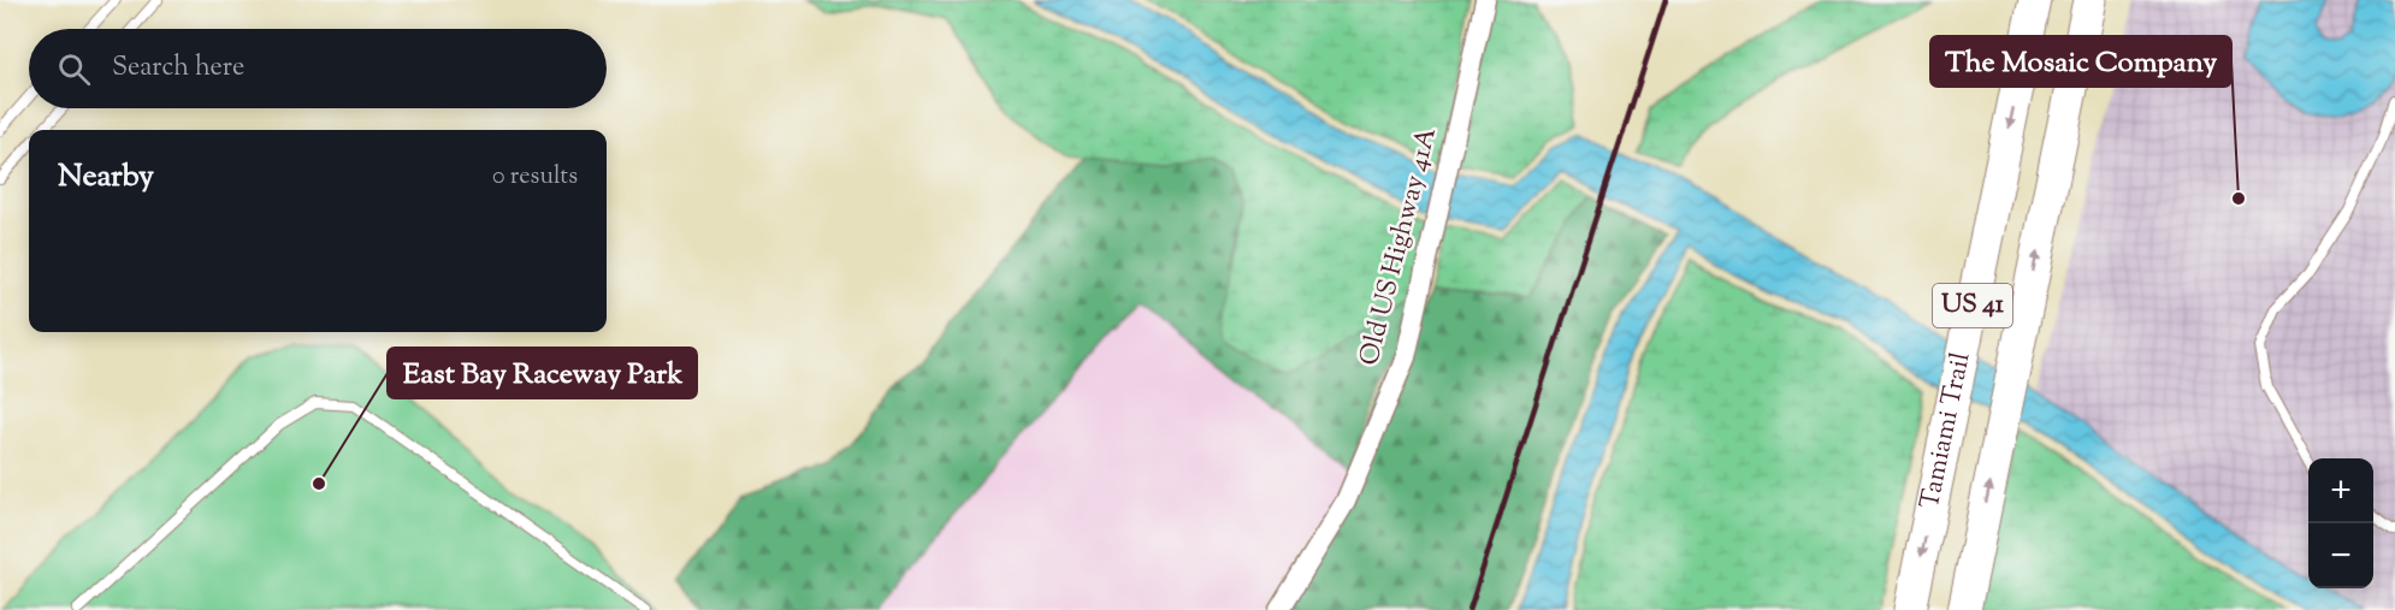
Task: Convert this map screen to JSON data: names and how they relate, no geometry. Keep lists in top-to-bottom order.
{
  "streets": {
    "main road": ["US 41", "Tamiami Trail"],
    "street": ["Old US Highway 41A"]
  },
  "places": ["The Mosaic Company", "East Bay Raceway Park"],
  "page": {
    "search": "Search here",
    "heading": ["Nearby", "0 results"],
    "map_buttons": ["+", "−"]
  }
}
